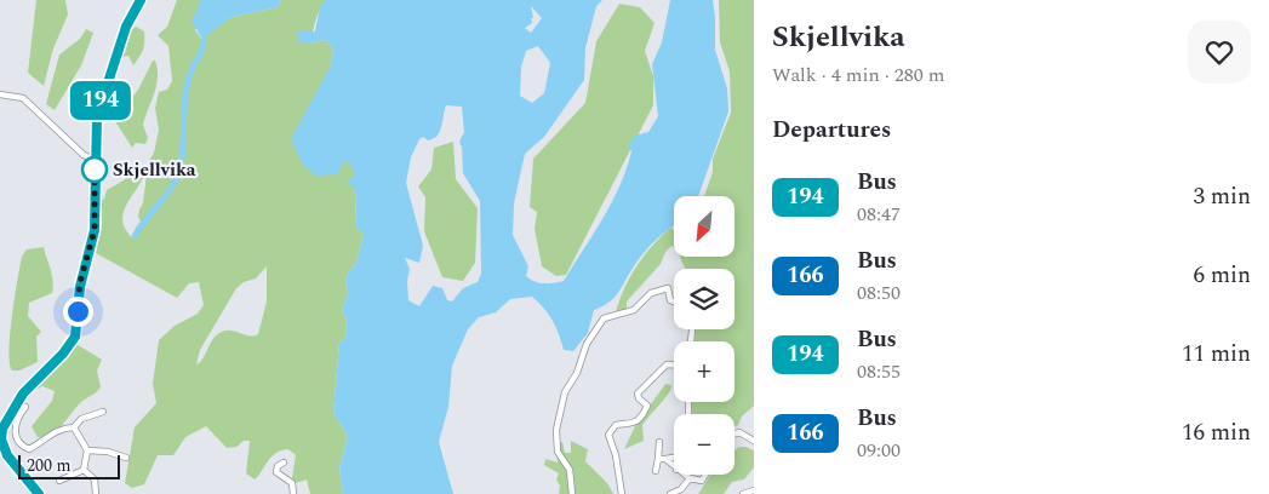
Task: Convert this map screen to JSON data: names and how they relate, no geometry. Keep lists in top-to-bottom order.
{
  "places": ["Skjellvika"],
  "lines": ["bus line 194"],
  "scale_bar": "200 m",
  "north": "bottom left",
  "page": {
    "on_map": "194",
    "heading": [
      ["Skjellvika", "Walk · 4 min · 280 m"],
      "Departures"
    ],
    "list": [
      {
        "mark": "194",
        "name": "Bus",
        "note": "08:47",
        "value": "3 min"
      },
      {
        "mark": "166",
        "name": "Bus",
        "note": "08:50",
        "value": "6 min"
      },
      {
        "mark": "194",
        "name": "Bus",
        "note": "08:55",
        "value": "11 min"
      },
      {
        "mark": "166",
        "name": "Bus",
        "note": "09:00",
        "value": "16 min"
      }
    ],
    "map_buttons": ["+", "−"],
    "scale": "200 m"
  }
}
